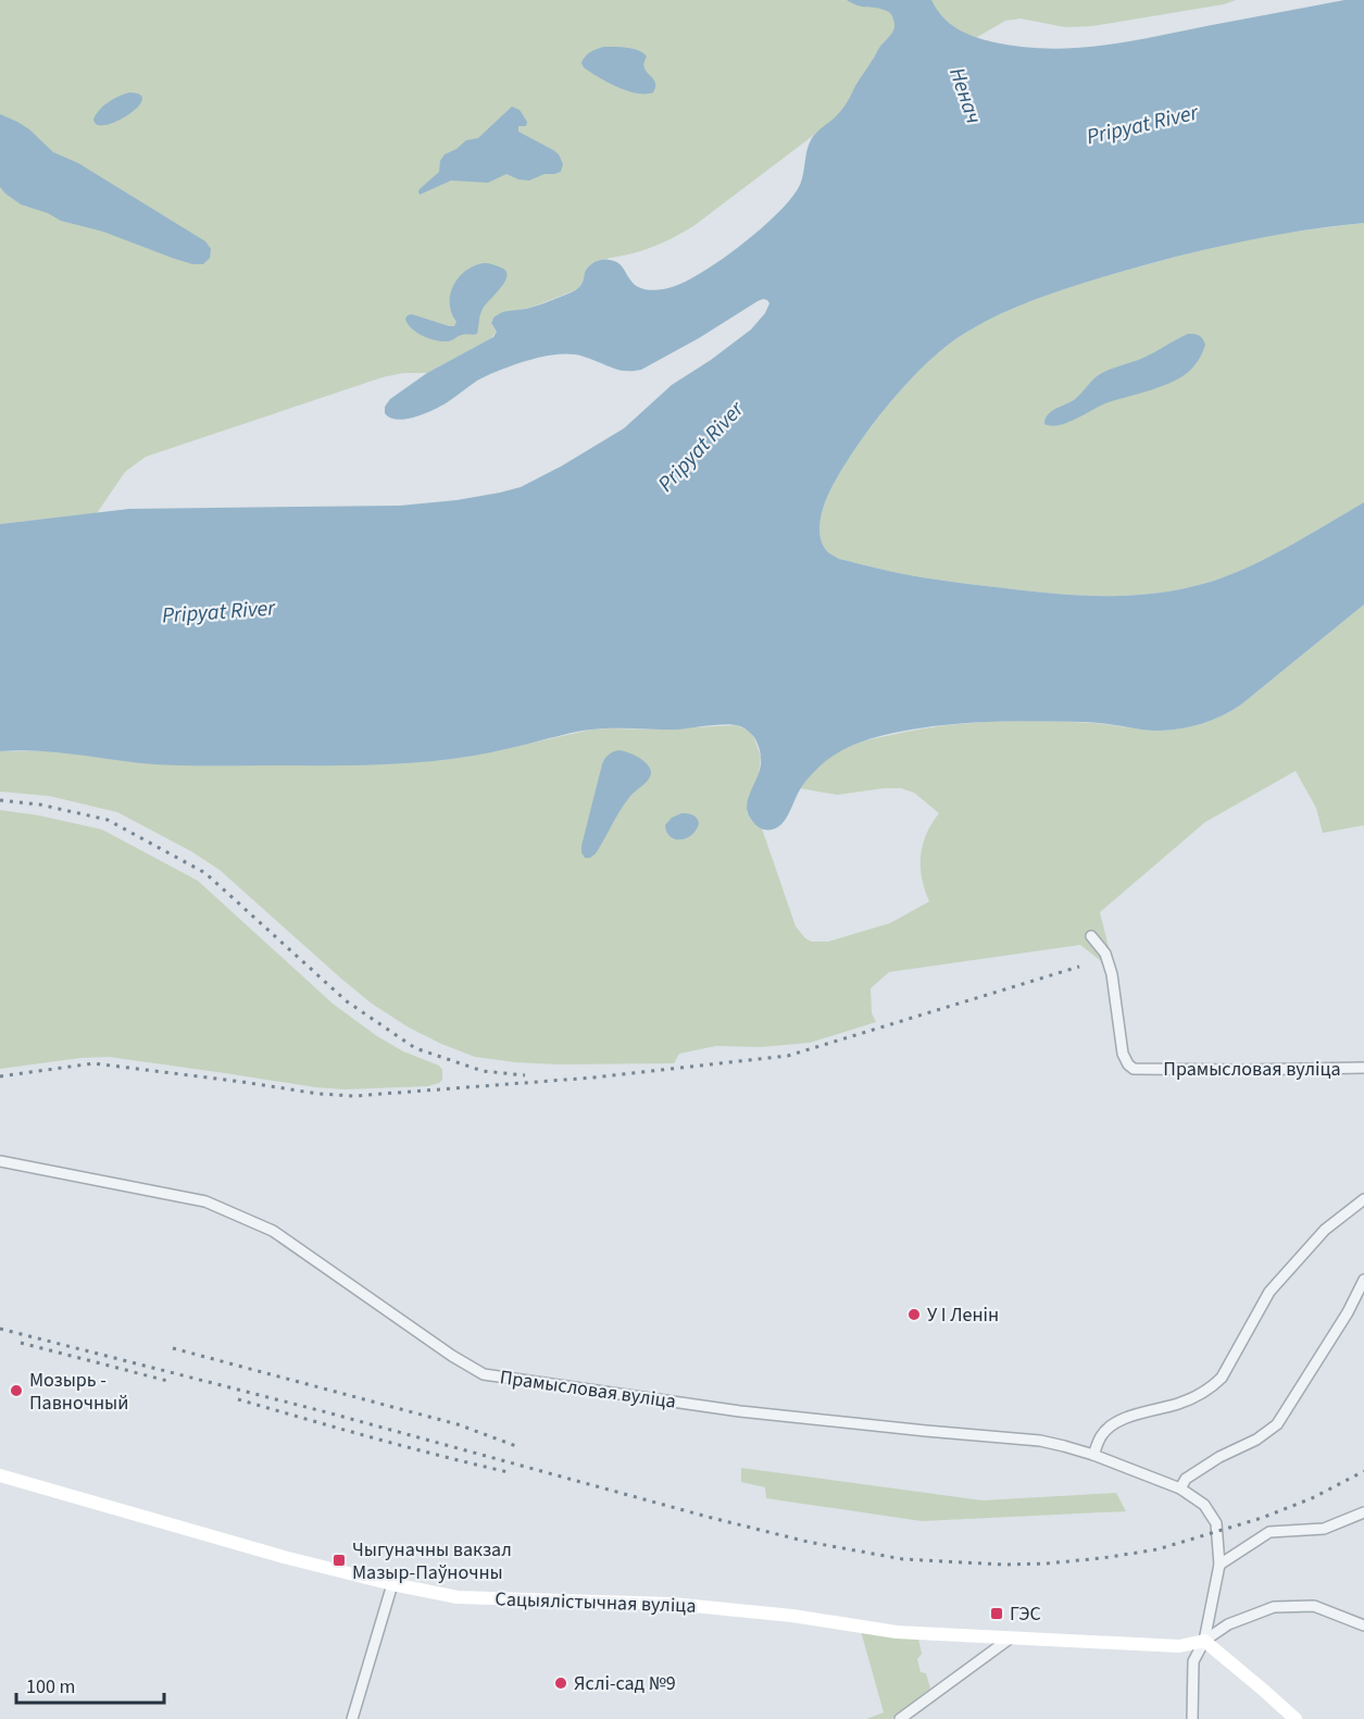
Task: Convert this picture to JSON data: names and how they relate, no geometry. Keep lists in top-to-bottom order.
{
  "streets": {
    "street": ["Прамысловая вуліца", "Сацыялістычная вуліца"]
  },
  "crossings": [
    ["Прамысловая вуліца", "Сацыялістычная вуліца"]
  ],
  "water": ["Ненач", "Pripyat River"],
  "places": {
    "other": ["У І Ленін", "Мозырь - Павночный", "Яслі-сад №9"],
    "transit": ["Чыгуначны вакзал Мазыр-Паўночны", "ГЭС"]
  },
  "scale_bar": "100 m"
}
